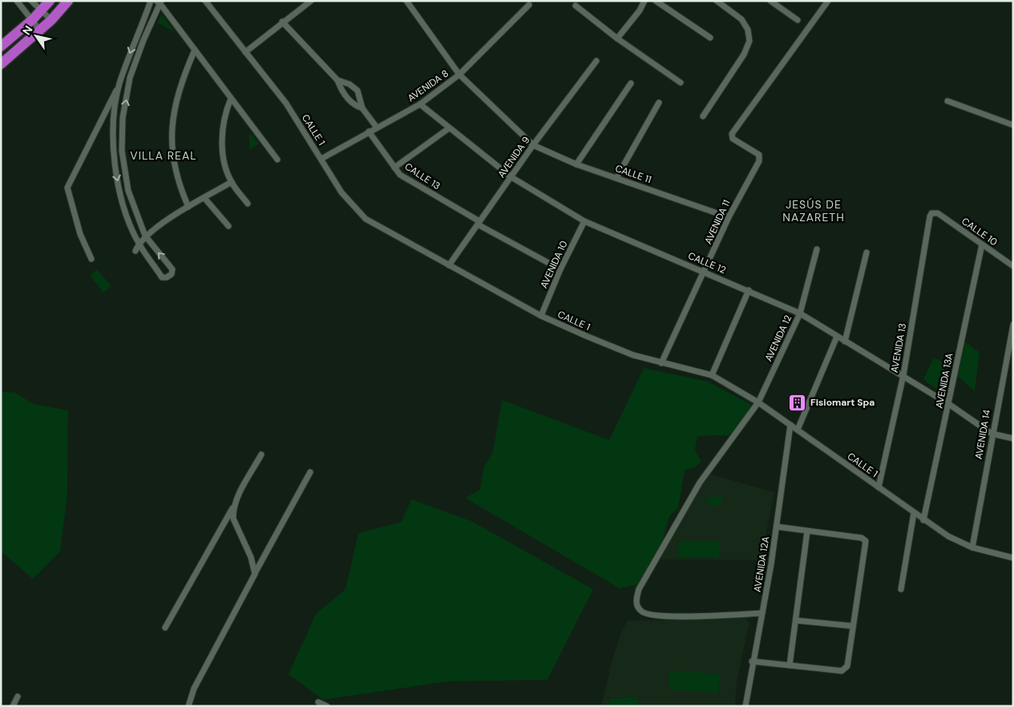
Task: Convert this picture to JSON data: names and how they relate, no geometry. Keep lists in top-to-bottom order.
{
  "streets": {
    "street": [
      "AVENIDA 8",
      "CALLE 1",
      "AVENIDA 9",
      "CALLE 11",
      "CALLE 13",
      "AVENIDA 11",
      "CALLE 10",
      "CALLE 12",
      "AVENIDA 10",
      "AVENIDA 12",
      "AVENIDA 13",
      "AVENIDA 13A",
      "AVENIDA 14",
      "AVENIDA 12A"
    ]
  },
  "crossings": [
    ["AVENIDA 8", "CALLE 1"],
    ["AVENIDA 8", "CALLE 11"],
    ["AVENIDA 8", "CALLE 13"],
    ["AVENIDA 8", "CALLE 12"],
    ["CALLE 1", "AVENIDA 9"],
    ["CALLE 1", "AVENIDA 11"],
    ["CALLE 1", "AVENIDA 10"],
    ["CALLE 1", "AVENIDA 12"],
    ["CALLE 1", "AVENIDA 13"],
    ["CALLE 1", "AVENIDA 13A"],
    ["CALLE 1", "AVENIDA 14"],
    ["CALLE 1", "AVENIDA 12A"],
    ["AVENIDA 9", "CALLE 11"],
    ["AVENIDA 9", "CALLE 13"],
    ["AVENIDA 9", "CALLE 12"],
    ["CALLE 11", "AVENIDA 11"],
    ["CALLE 13", "AVENIDA 10"],
    ["AVENIDA 11", "CALLE 12"],
    ["CALLE 10", "AVENIDA 13"],
    ["CALLE 10", "AVENIDA 13A"],
    ["CALLE 12", "AVENIDA 10"],
    ["CALLE 12", "AVENIDA 12"],
    ["CALLE 12", "AVENIDA 13"],
    ["CALLE 12", "AVENIDA 13A"],
    ["CALLE 12", "AVENIDA 14"],
    ["AVENIDA 12", "AVENIDA 12A"]
  ],
  "districts": ["VILLA REAL", "JESÚS DE NAZARETH"],
  "places": {
    "building": ["Fisiomart Spa"]
  },
  "north": "top left"
}
